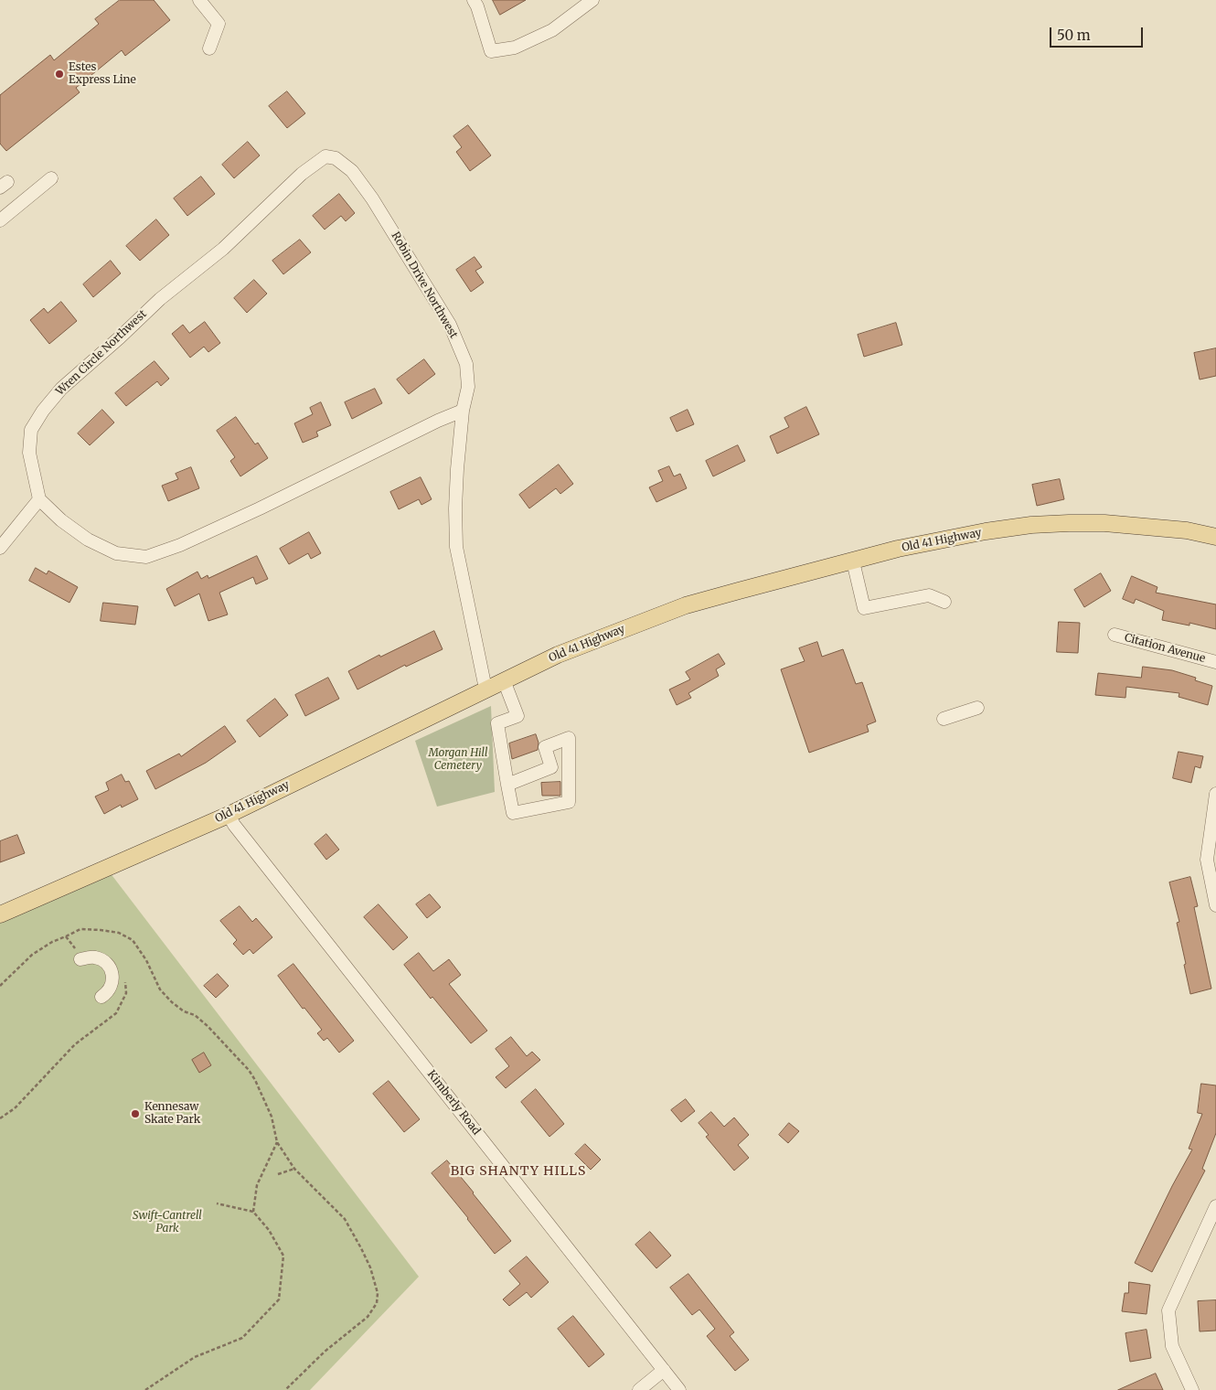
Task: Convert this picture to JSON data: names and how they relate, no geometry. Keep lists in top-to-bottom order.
{
  "streets": {
    "main road": ["Old 41 Highway"],
    "street": [
      "Robin Drive Northwest",
      "Wren Circle Northwest",
      "Citation Avenue",
      "Kimberly Road"
    ]
  },
  "crossings": [
    ["Robin Drive Northwest", "Wren Circle Northwest"],
    ["Robin Drive Northwest", "Old 41 Highway"],
    ["Old 41 Highway", "Kimberly Road"]
  ],
  "districts": ["BIG SHANTY HILLS"],
  "parks": ["Morgan Hill Cemetery", "Swift-Cantrell Park"],
  "places": ["Estes Express Line", "Kennesaw Skate Park"],
  "scale_bar": "50 m"
}
